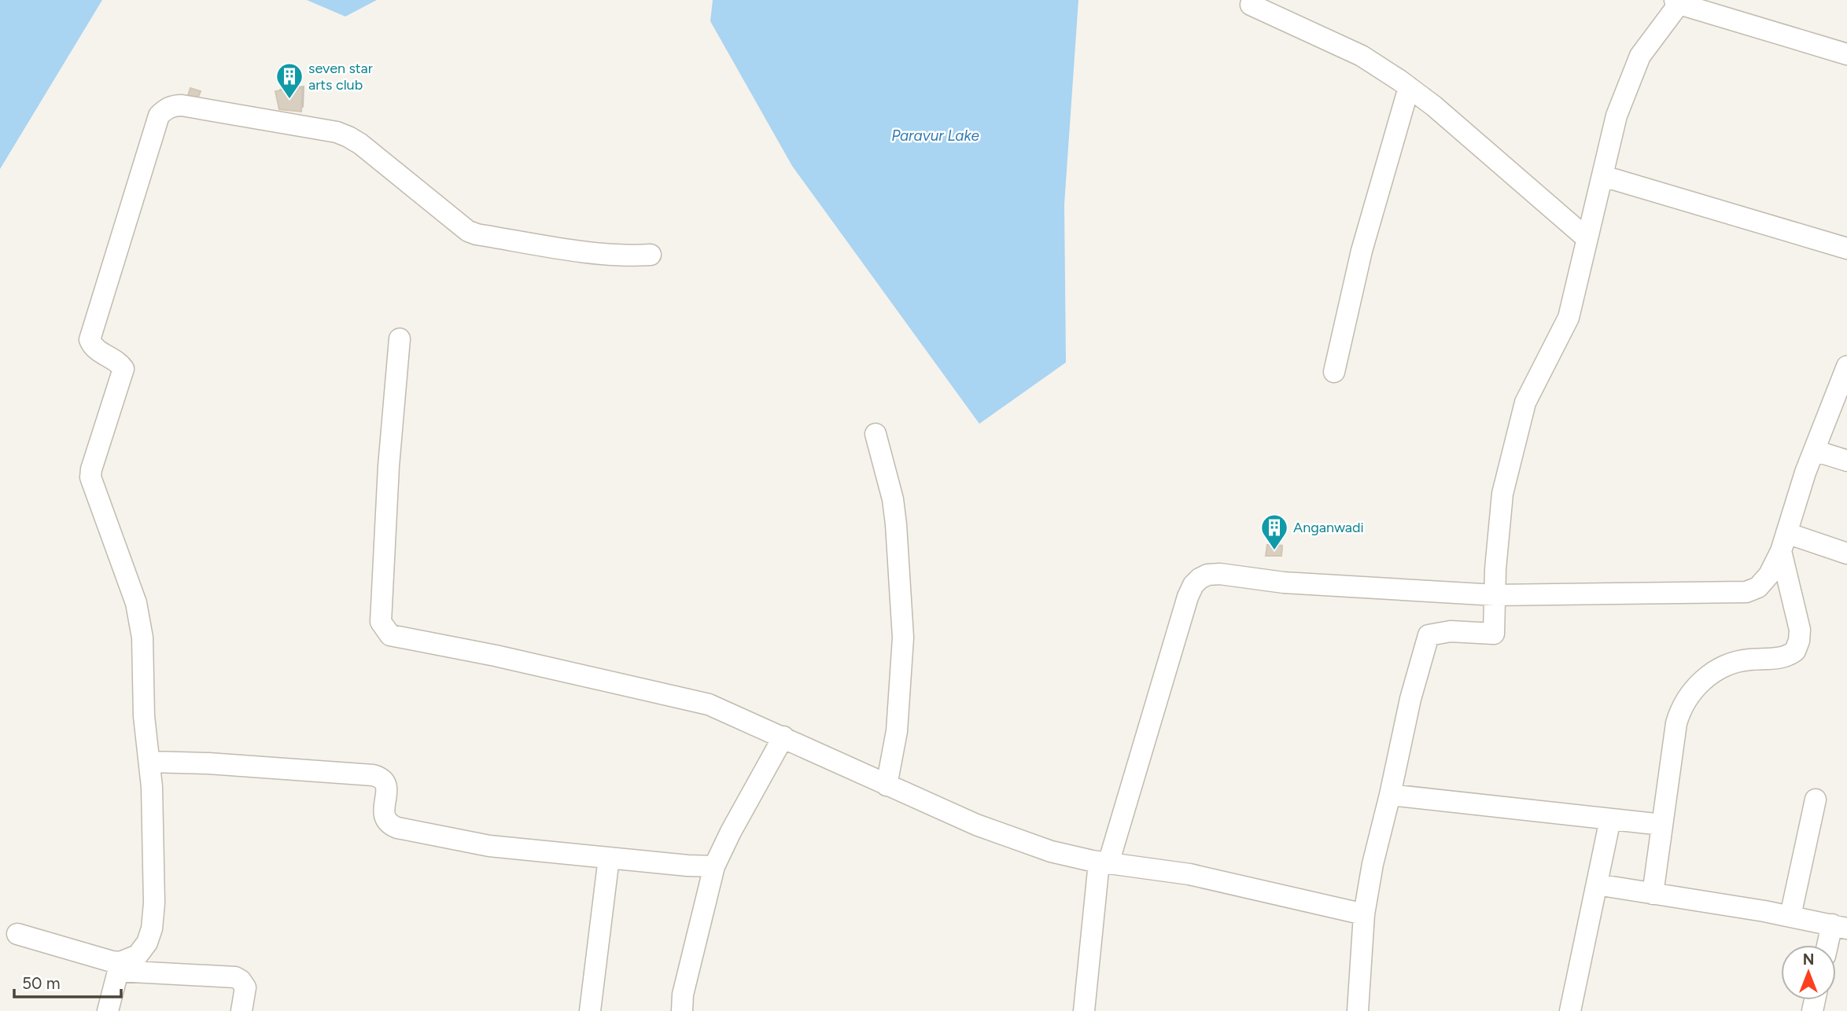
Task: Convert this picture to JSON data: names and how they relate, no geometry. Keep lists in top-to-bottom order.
{
  "water": ["Paravur Lake"],
  "places": {
    "building": ["seven star arts club", "Anganwadi"]
  },
  "scale_bar": "50 m",
  "north": "top"
}
